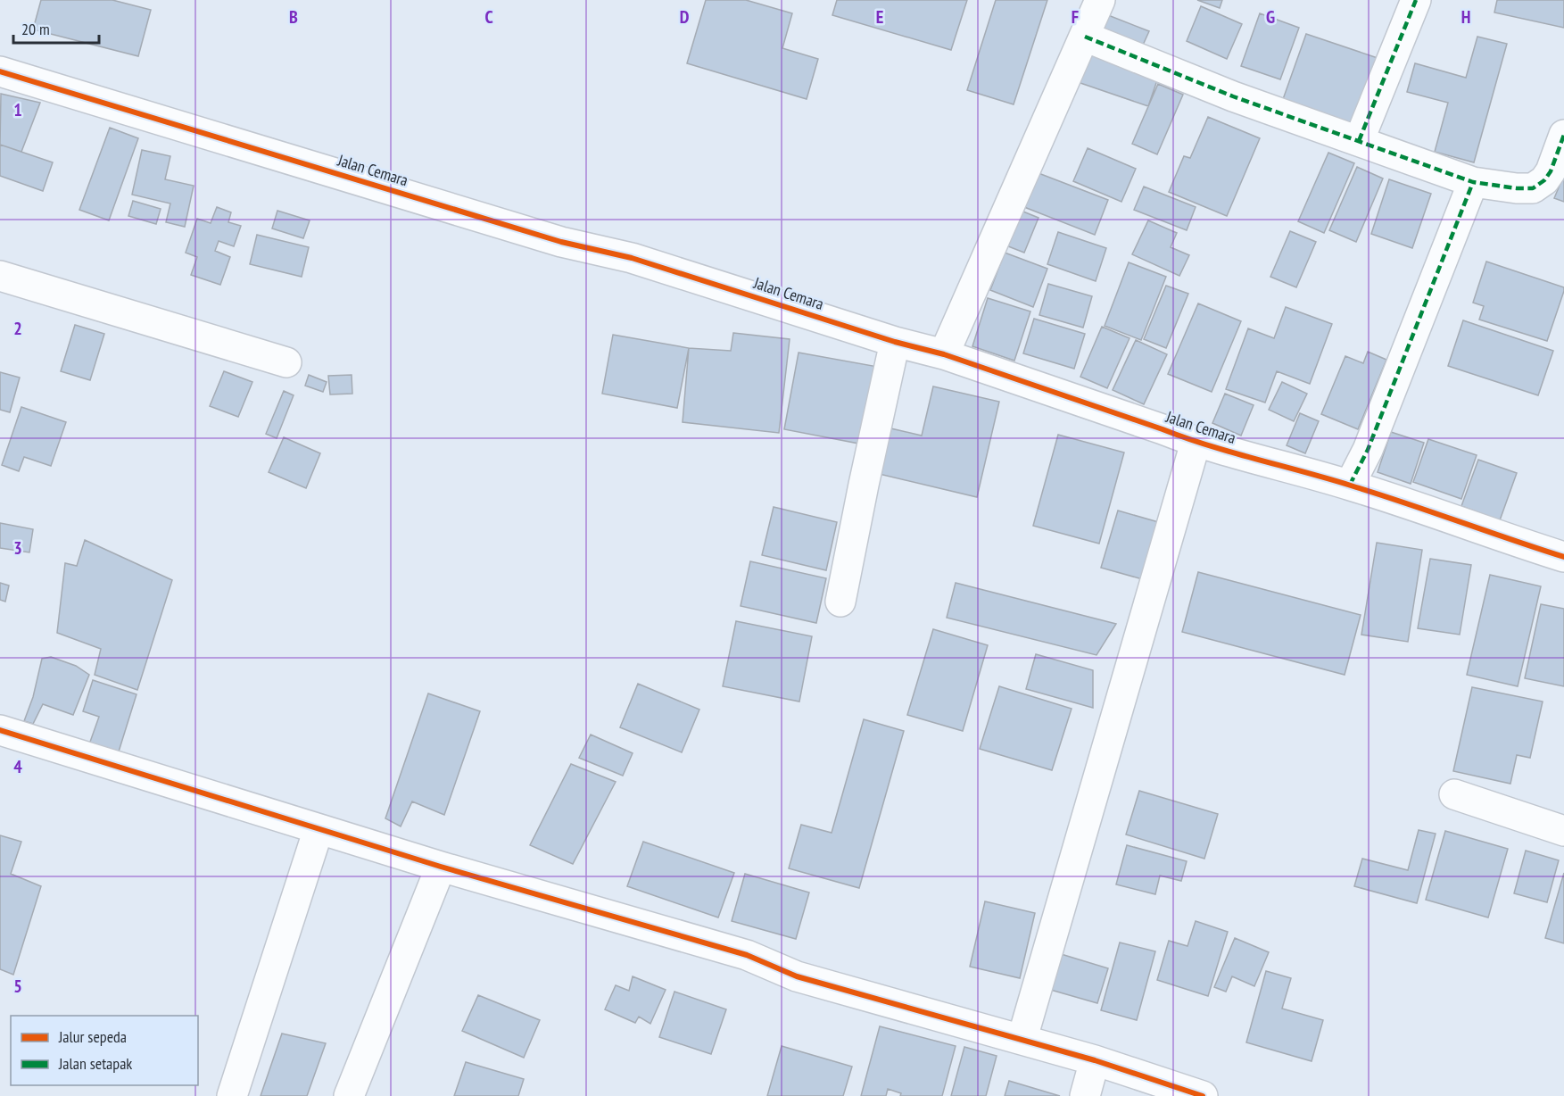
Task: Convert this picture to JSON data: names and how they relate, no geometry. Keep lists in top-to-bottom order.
{
  "streets": {
    "street": ["Jalan Cemara"]
  },
  "legend": ["Jalur sepeda", "Jalan setapak"],
  "scale_bar": "20 m",
  "grid": {
    "columns": [
      "B",
      "C",
      "D",
      "E",
      "F",
      "G",
      "H"
    ],
    "rows": [
      "1",
      "2",
      "3",
      "4",
      "5"
    ]
  }
}
